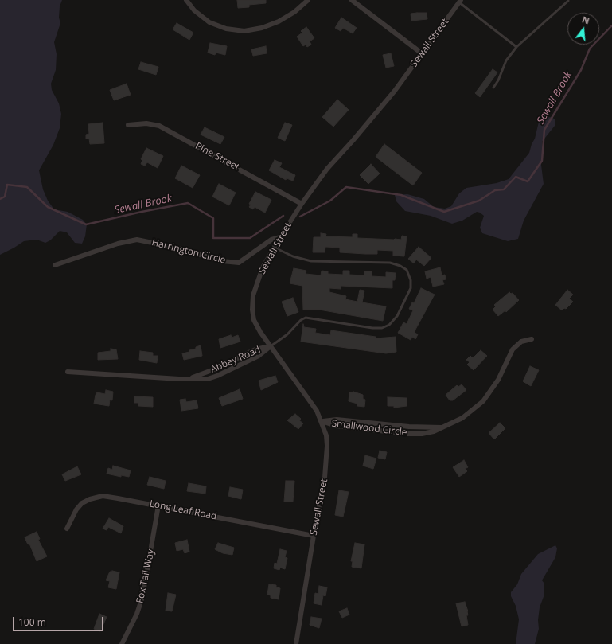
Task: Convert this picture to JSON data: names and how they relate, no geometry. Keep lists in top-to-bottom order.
{
  "streets": {
    "street": [
      "Sewall Street",
      "Pine Street",
      "Harrington Circle",
      "Abbey Road",
      "Smallwood Circle",
      "Long Leaf Road",
      "Fox Tail Way"
    ]
  },
  "crossings": [
    ["Sewall Street", "Pine Street"],
    ["Sewall Street", "Harrington Circle"],
    ["Sewall Street", "Abbey Road"],
    ["Sewall Street", "Smallwood Circle"],
    ["Sewall Street", "Long Leaf Road"],
    ["Long Leaf Road", "Fox Tail Way"]
  ],
  "water": ["Sewall Brook"],
  "scale_bar": "100 m",
  "north": "top"
}
